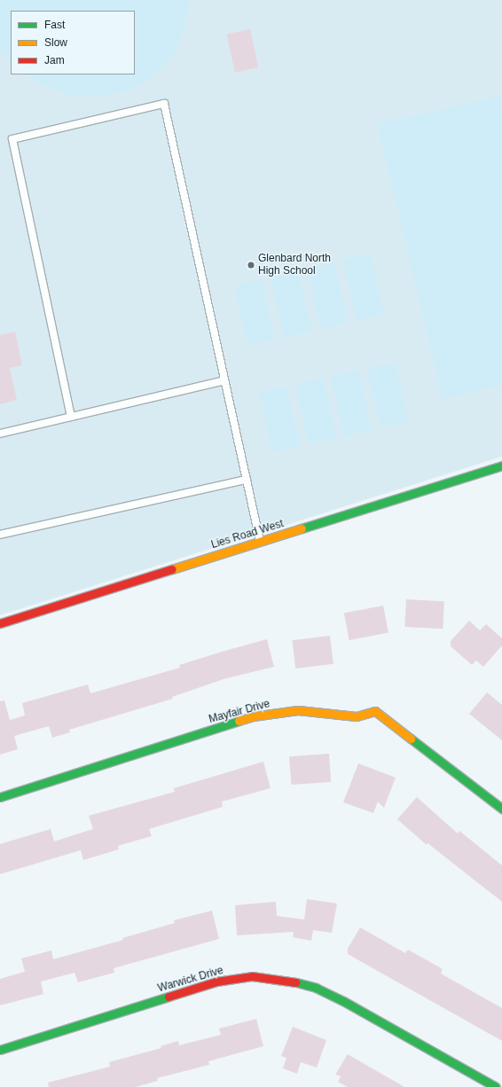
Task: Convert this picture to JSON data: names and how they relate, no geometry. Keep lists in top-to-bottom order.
{
  "streets": {
    "street": ["Lies Road West", "Mayfair Drive", "Warwick Drive"]
  },
  "places": ["Glenbard North High School"],
  "legend": ["Fast", "Slow", "Jam"]
}
